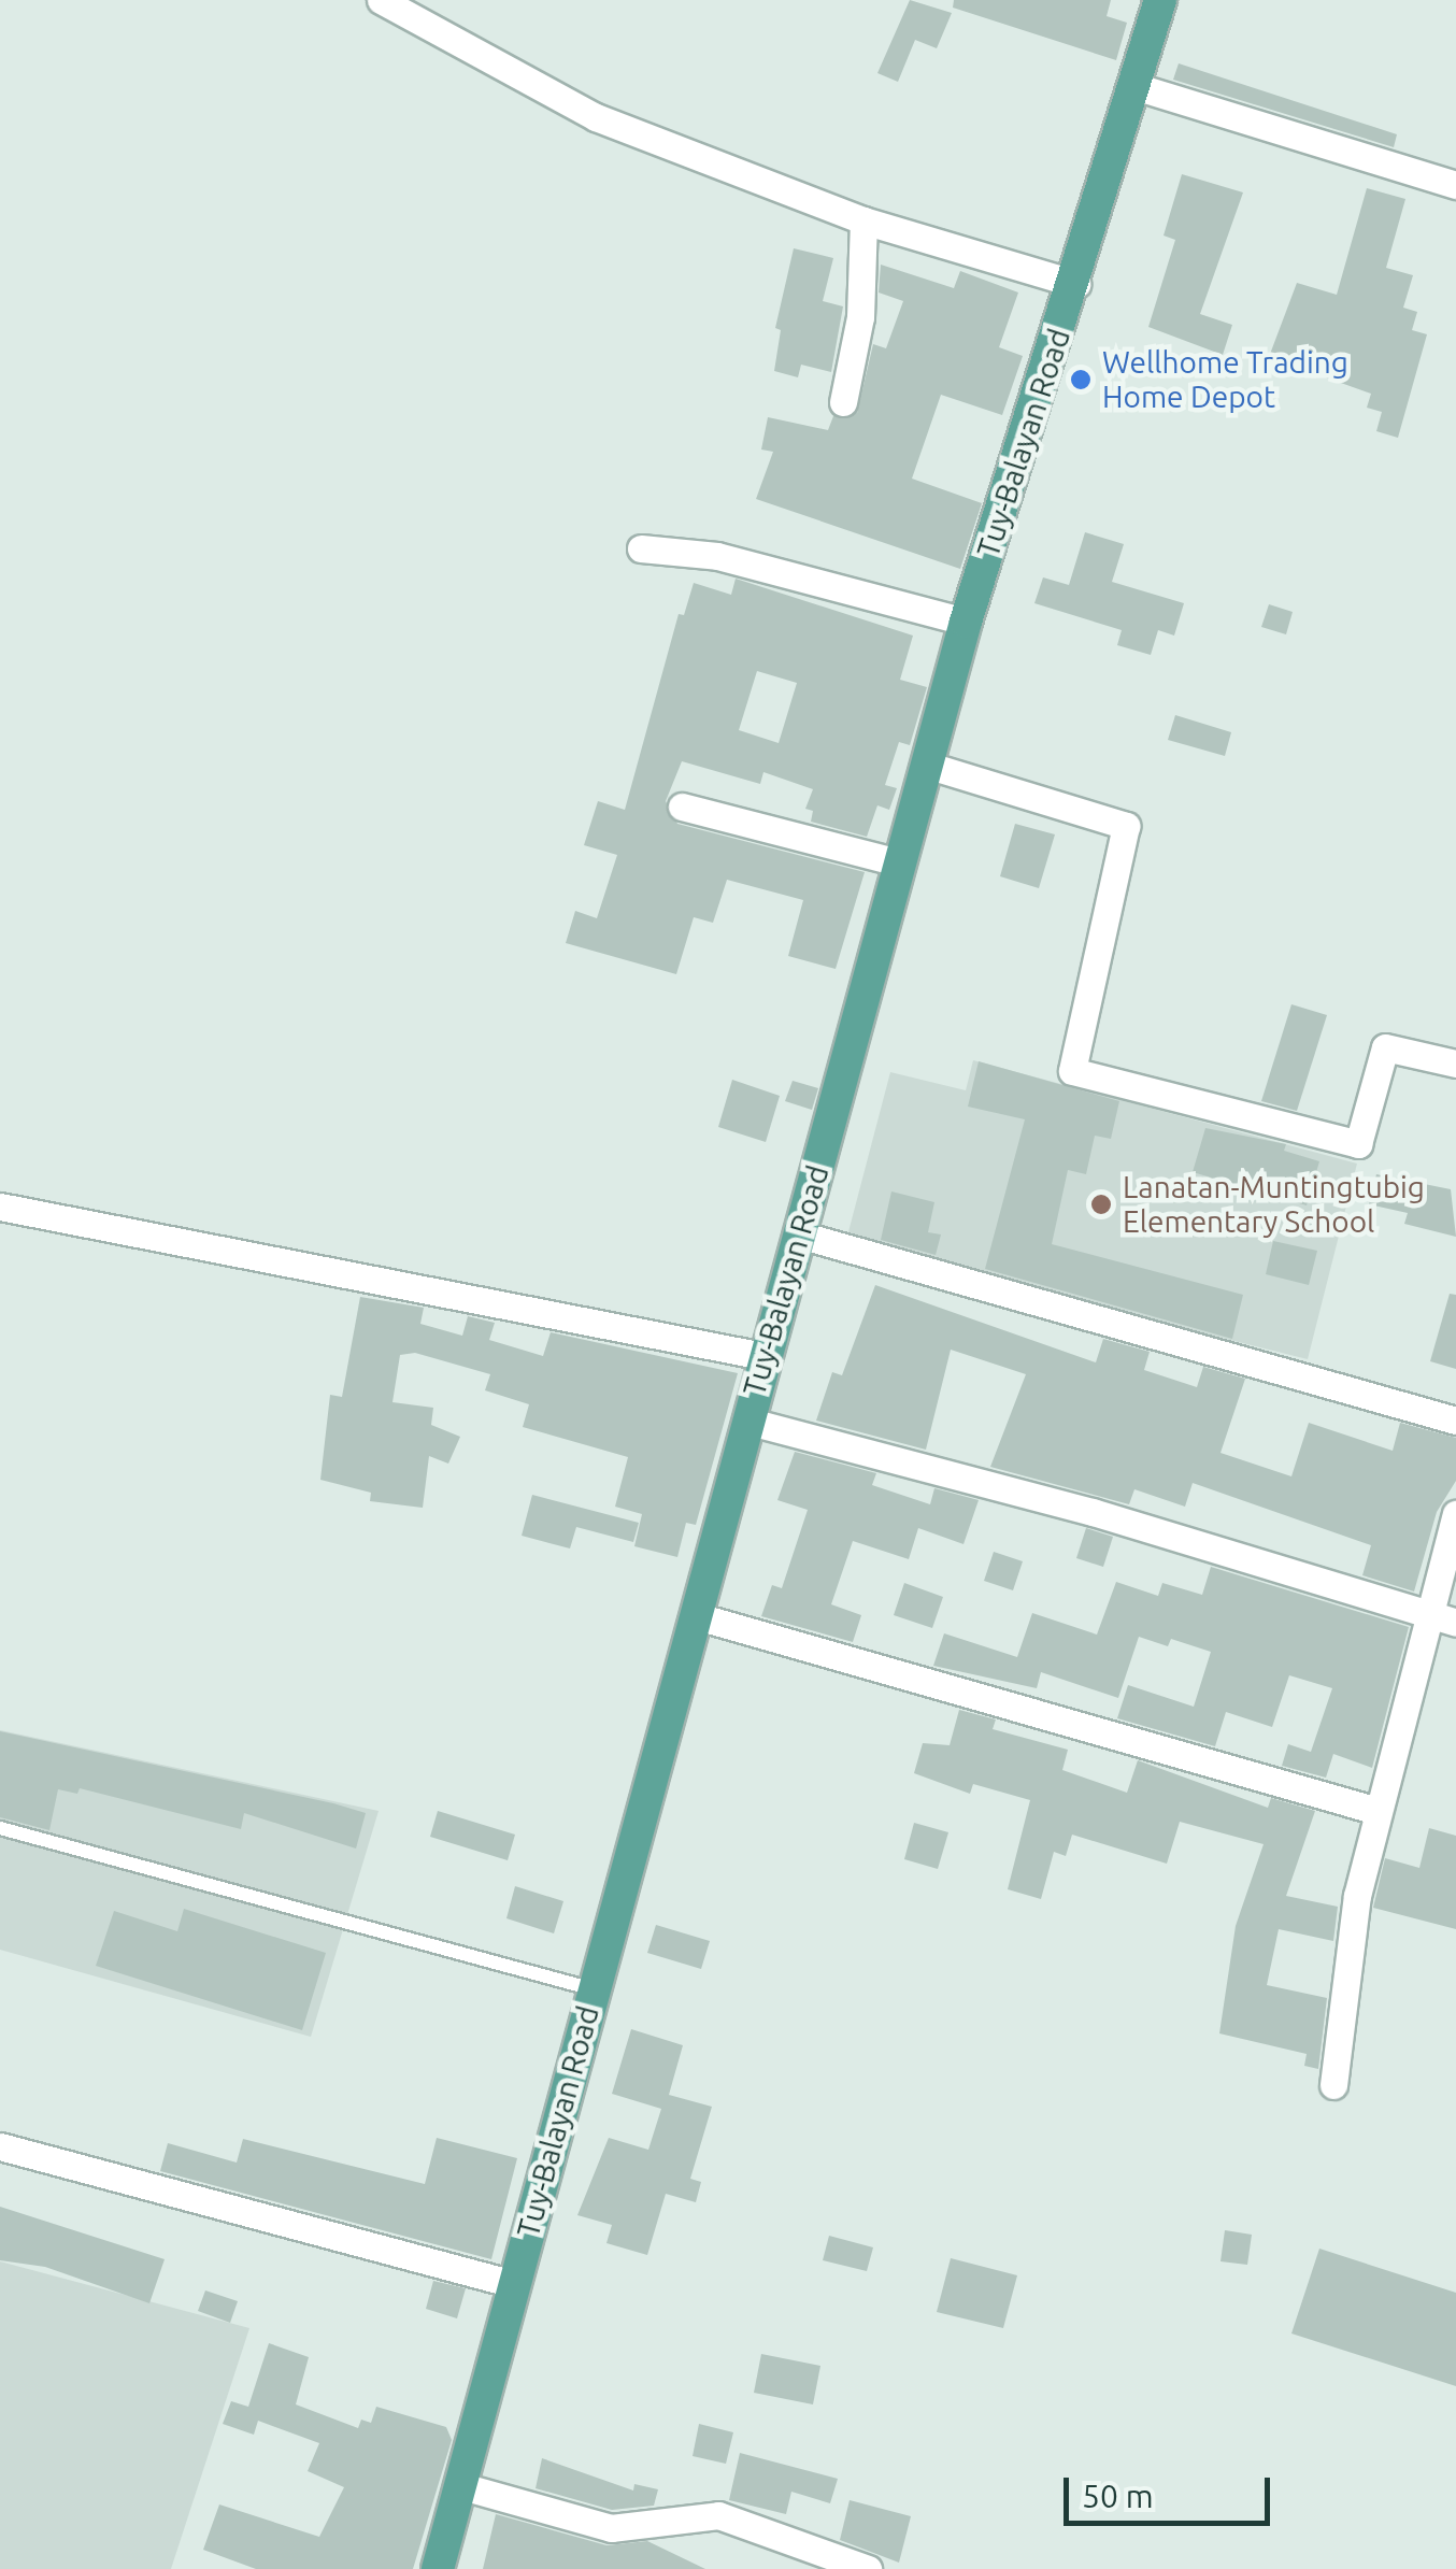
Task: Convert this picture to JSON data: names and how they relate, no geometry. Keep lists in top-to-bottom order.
{
  "streets": {
    "main road": ["Tuy-Balayan Road"]
  },
  "places": ["Wellhome Trading Home Depot", "Lanatan-Muntingtubig Elementary School"],
  "scale_bar": "50 m"
}
